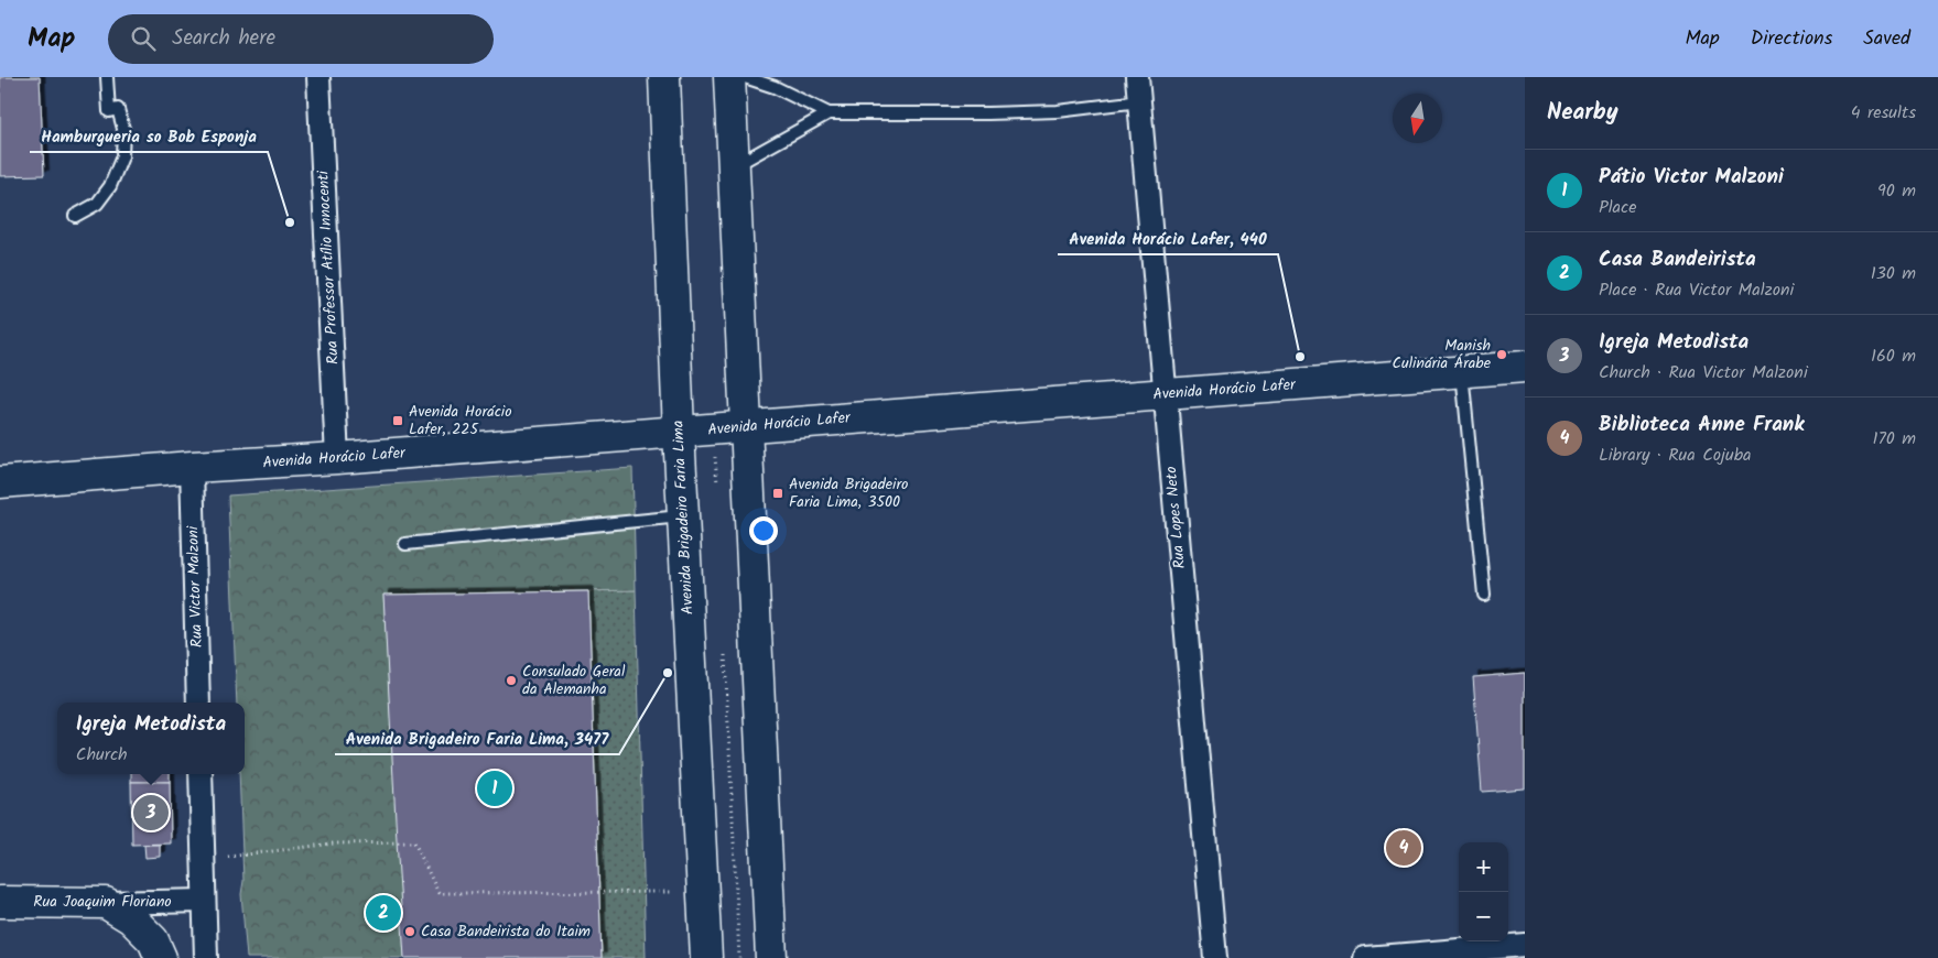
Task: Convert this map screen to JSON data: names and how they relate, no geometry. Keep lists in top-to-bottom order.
{
  "streets": {
    "main road": ["Avenida Horácio Lafer", "Avenida Brigadeiro Faria Lima", "Rua Joaquim Floriano"],
    "street": ["Rua Professor Atílio Innocenti", "Rua Lopes Neto", "Rua Victor Malzoni"]
  },
  "crossings": [
    ["Rua Professor Atílio Innocenti", "Avenida Horácio Lafer"],
    ["Avenida Horácio Lafer", "Avenida Brigadeiro Faria Lima"],
    ["Avenida Horácio Lafer", "Rua Lopes Neto"],
    ["Avenida Horácio Lafer", "Rua Victor Malzoni"]
  ],
  "places": {
    "other": [
      "Hamburgueria so Bob Esponja",
      "Manish Culinária Árabe",
      "Avenida Horácio Lafer, 440",
      "Avenida Brigadeiro Faria Lima, 3477",
      "Consulado Geral da Alemanha",
      "Casa Bandeirista do Itaim"
    ],
    "transit": ["Avenida Horácio Lafer, 225", "Avenida Brigadeiro Faria Lima, 3500"]
  },
  "north": "bottom",
  "page": {
    "header": "Map",
    "search": "Search here",
    "nav": ["Map", "Directions", "Saved"],
    "heading": ["Nearby", "4 results"],
    "list": [
      {
        "mark": "1",
        "name": "Pátio Victor Malzoni",
        "note": "Place",
        "value": "90 m"
      },
      {
        "mark": "2",
        "name": "Casa Bandeirista",
        "note": "Place · Rua Victor Malzoni",
        "value": "130 m"
      },
      {
        "mark": "3",
        "name": "Igreja Metodista",
        "note": "Church · Rua Victor Malzoni",
        "value": "160 m"
      },
      {
        "mark": "4",
        "name": "Biblioteca Anne Frank",
        "note": "Library · Rua Cojuba",
        "value": "170 m"
      }
    ],
    "popup": ["Igreja Metodista", "Church"],
    "pins": [
      "1",
      "3",
      "4",
      "2"
    ],
    "map_buttons": ["+", "−"]
  }
}
